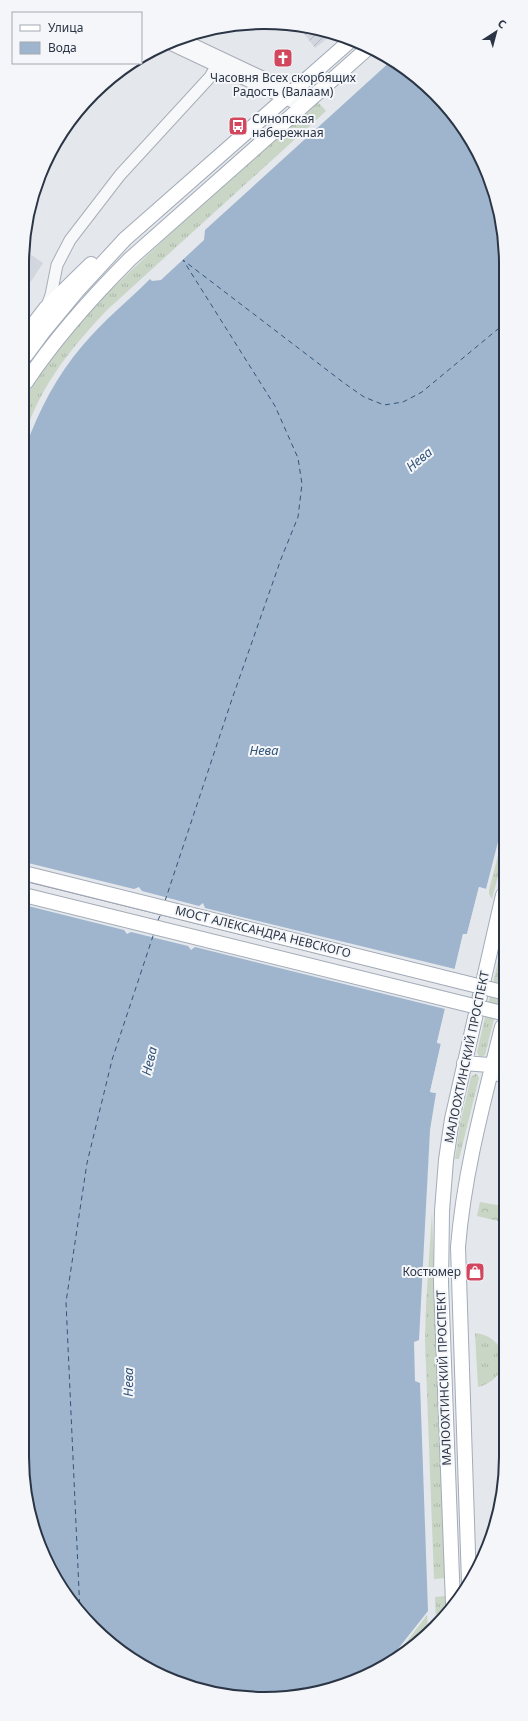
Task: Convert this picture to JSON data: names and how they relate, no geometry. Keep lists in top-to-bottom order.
{
  "streets": {
    "main road": ["МОСТ АЛЕКСАНДРА НЕВСКОГО", "МАЛООХТИНСКИЙ ПРОСПЕКТ"]
  },
  "water": ["Нева"],
  "places": {
    "church": ["Часовня Всех скорбящих Радость (Валаам)"],
    "bus stop": ["Синопская набережная"],
    "shop": ["Костюмер"]
  },
  "legend": ["Улица", "Вода"],
  "north": "top right"
}
